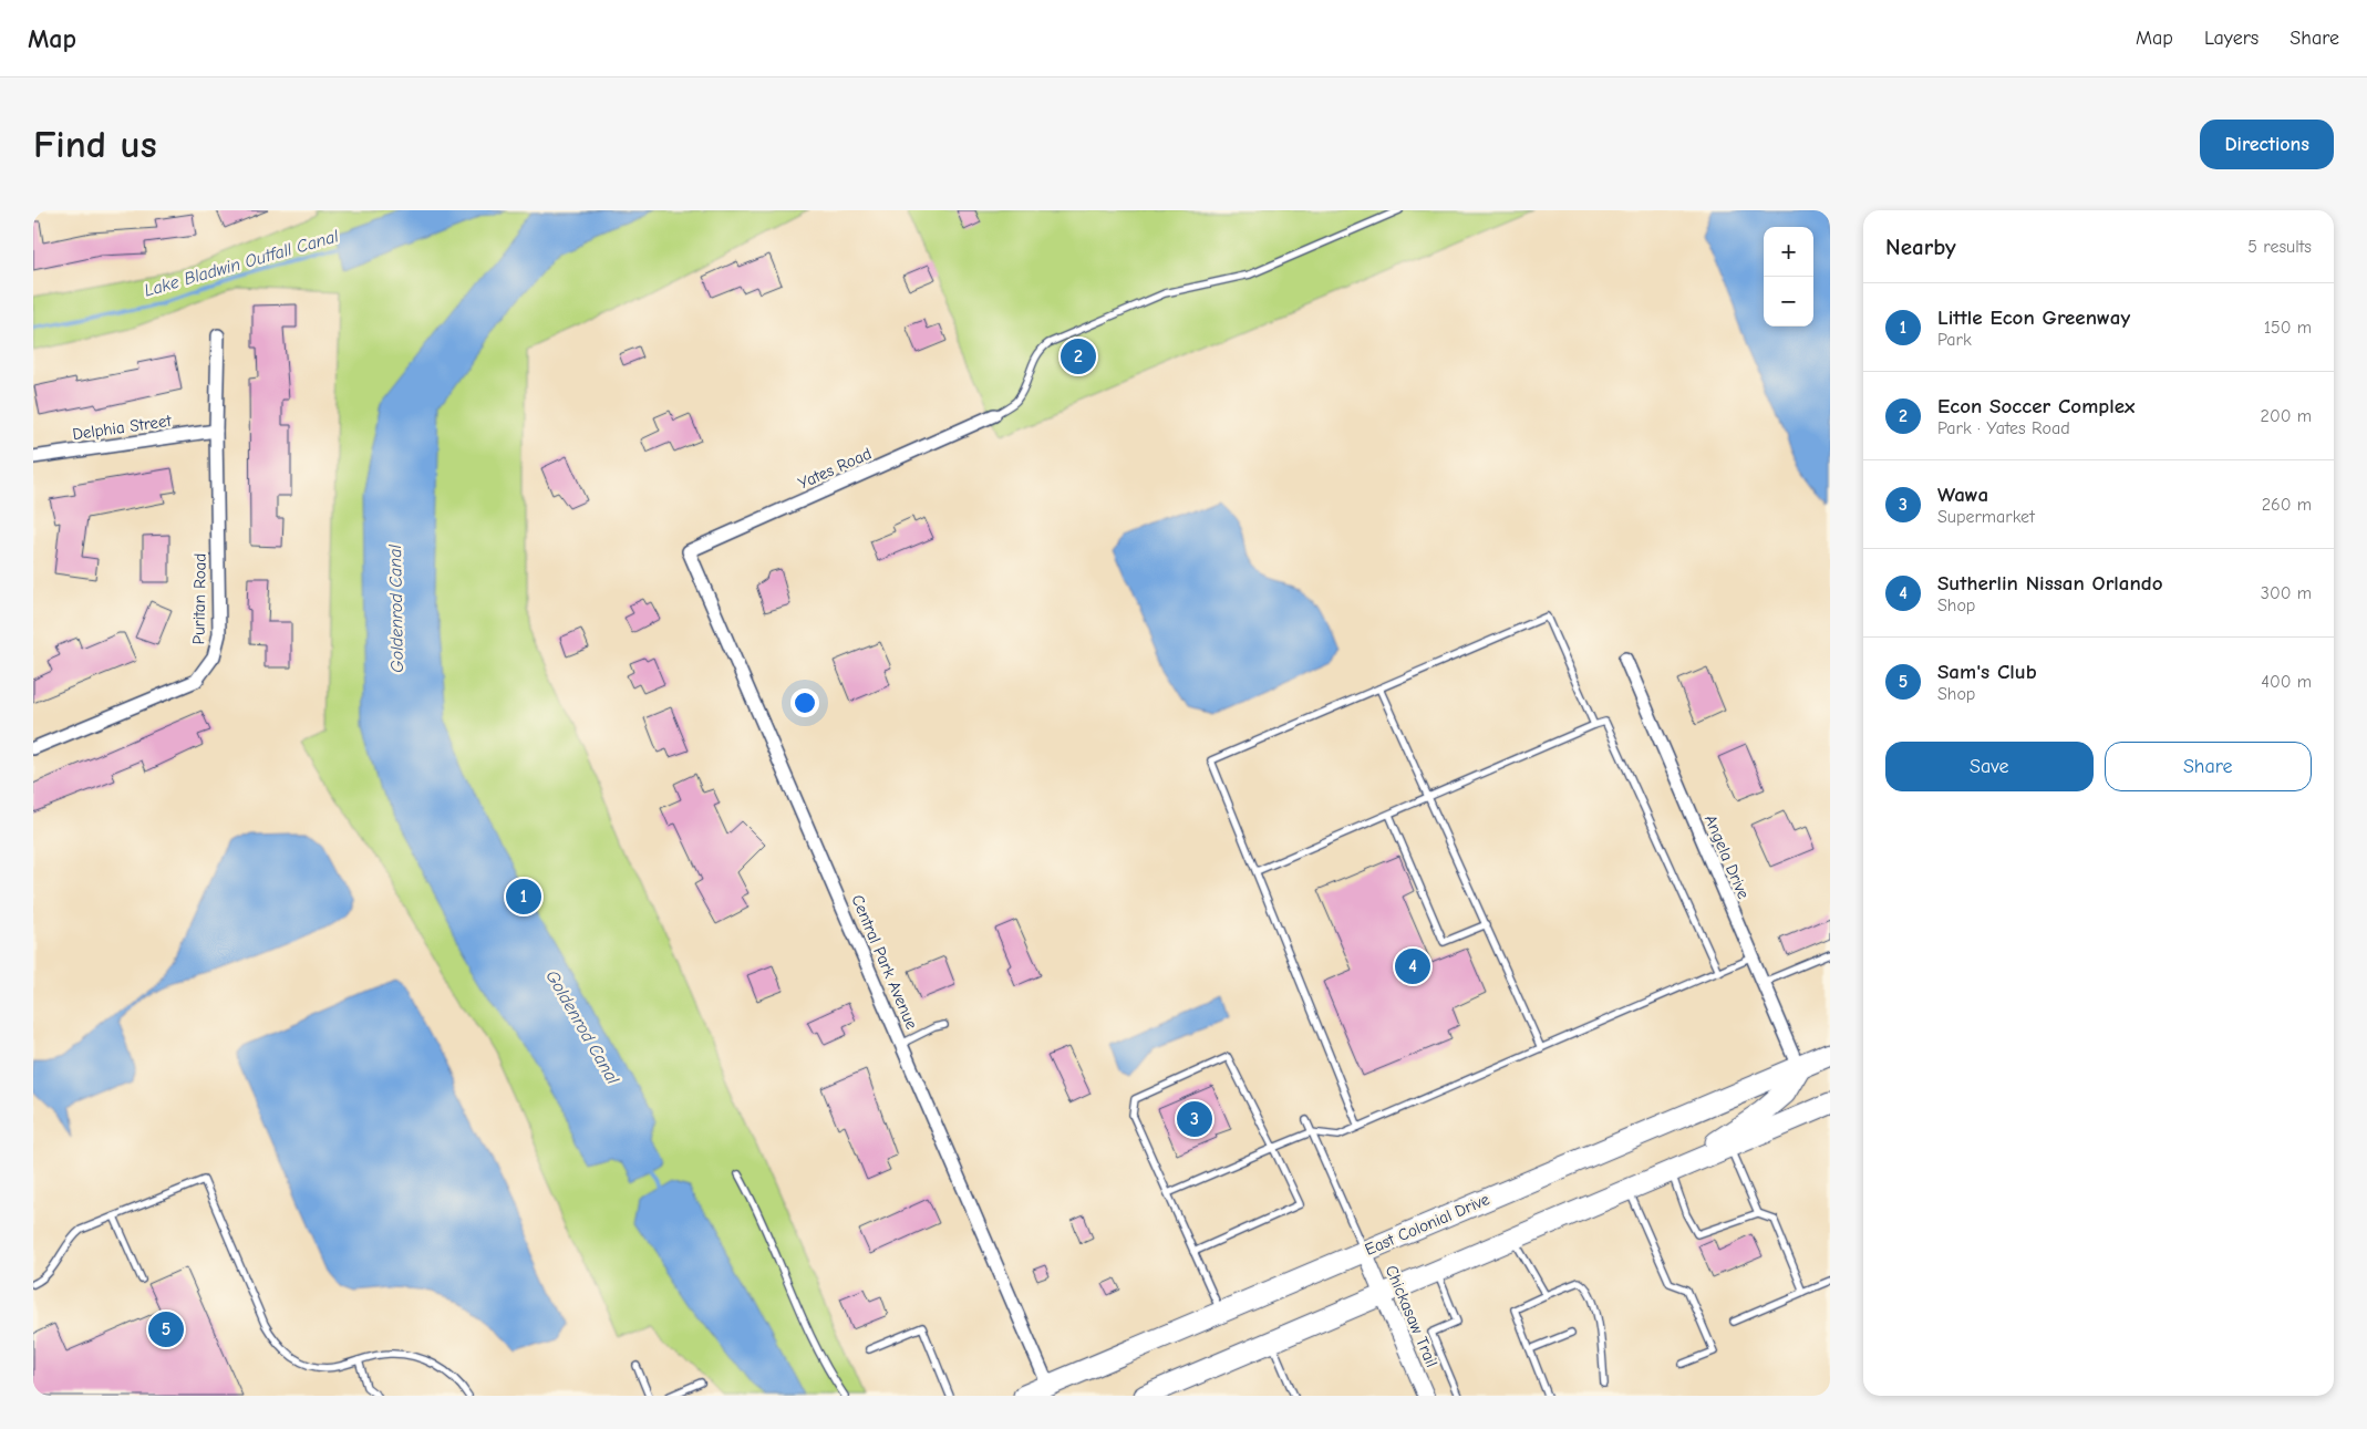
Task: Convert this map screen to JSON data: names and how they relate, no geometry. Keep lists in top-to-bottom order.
{
  "streets": {
    "highway": ["East Colonial Drive"],
    "street": [
      "Delphia Street",
      "Yates Road",
      "Puritan Road",
      "Angela Drive",
      "Central Park Avenue",
      "Chickasaw Trail"
    ]
  },
  "crossings": [
    ["Delphia Street", "Puritan Road"],
    ["Yates Road", "Central Park Avenue"],
    ["Angela Drive", "East Colonial Drive"],
    ["Central Park Avenue", "East Colonial Drive"],
    ["East Colonial Drive", "Chickasaw Trail"]
  ],
  "water": ["Lake Bladwin Outfall Canal", "Goldenrod Canal"],
  "page": {
    "header": "Map",
    "nav": ["Map", "Layers", "Share"],
    "buttons": [
      "Directions",
      ["Save", "Share"]
    ],
    "title": "Find us",
    "heading": ["Nearby", "5 results"],
    "map_buttons": ["+", "−"],
    "list": [
      {
        "mark": "1",
        "name": "Little Econ Greenway",
        "note": "Park",
        "value": "150 m"
      },
      {
        "mark": "2",
        "name": "Econ Soccer Complex",
        "note": "Park · Yates Road",
        "value": "200 m"
      },
      {
        "mark": "3",
        "name": "Wawa",
        "note": "Supermarket",
        "value": "260 m"
      },
      {
        "mark": "4",
        "name": "Sutherlin Nissan Orlando",
        "note": "Shop",
        "value": "300 m"
      },
      {
        "mark": "5",
        "name": "Sam's Club",
        "note": "Shop",
        "value": "400 m"
      }
    ],
    "pins": [
      "2",
      "1",
      "4",
      "3",
      "5"
    ]
  }
}
